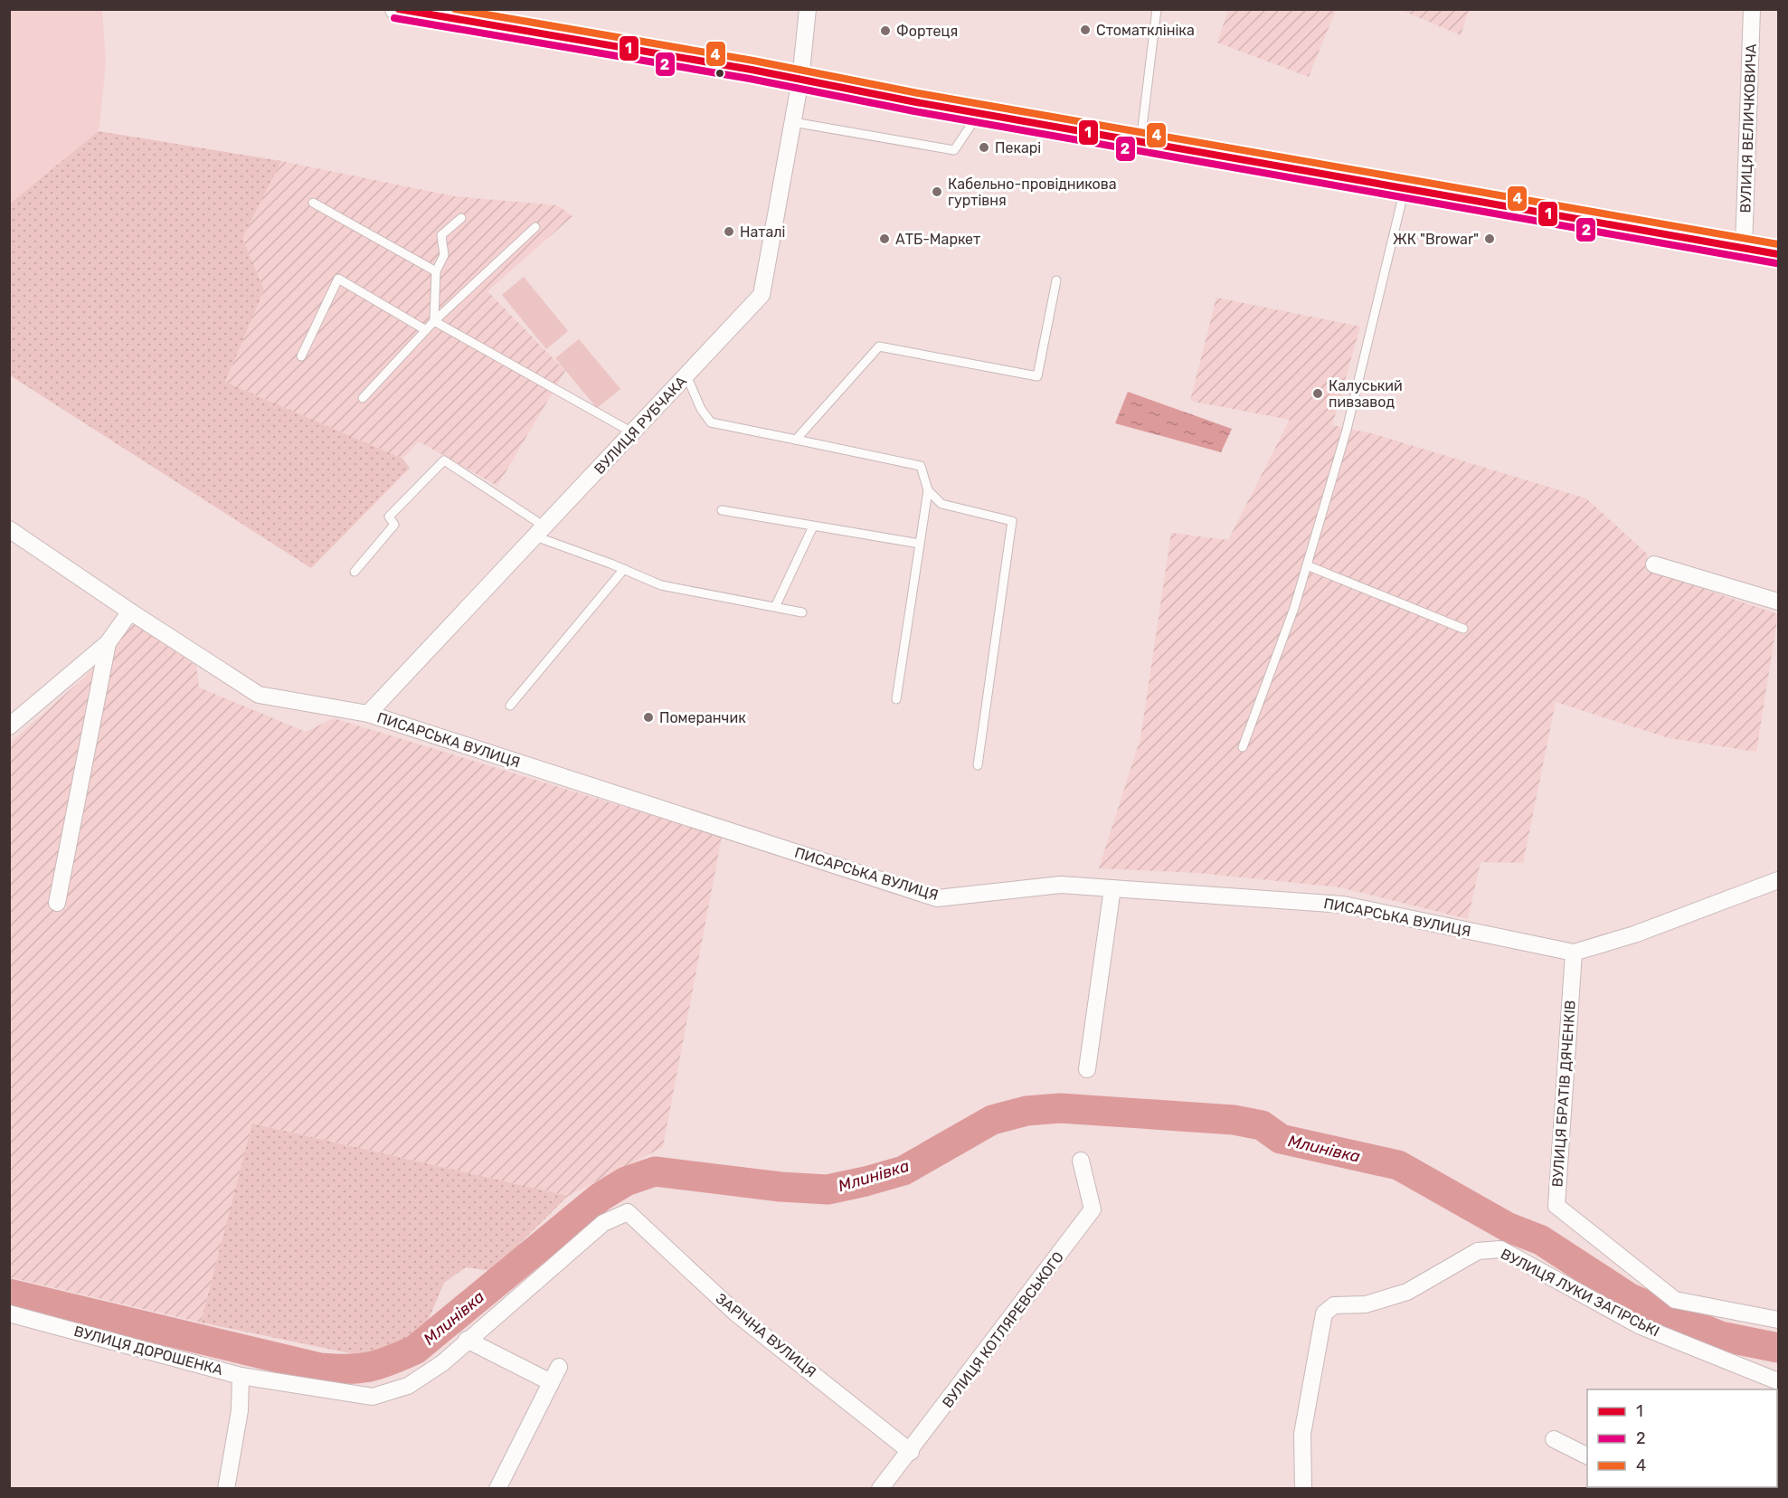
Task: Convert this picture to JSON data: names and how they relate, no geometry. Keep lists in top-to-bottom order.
{
  "streets": {
    "street": [
      "ВУЛИЦЯ ВЕЛИЧКОВИЧА",
      "ВУЛИЦЯ РУБЧАКА",
      "ПИСАРСЬКА ВУЛИЦЯ",
      "ВУЛИЦЯ БРАТІВ ДЯЧЕНКІВ",
      "ВУЛИЦЯ ЛУКИ ЗАГІРСЬКІ",
      "ВУЛИЦЯ КОТЛЯРЕВСЬКОГО",
      "ЗАРІЧНА ВУЛИЦЯ",
      "ВУЛИЦЯ ДОРОШЕНКА"
    ]
  },
  "crossings": [
    ["ВУЛИЦЯ РУБЧАКА", "ПИСАРСЬКА ВУЛИЦЯ"],
    ["ПИСАРСЬКА ВУЛИЦЯ", "ВУЛИЦЯ БРАТІВ ДЯЧЕНКІВ"],
    ["ВУЛИЦЯ КОТЛЯРЕВСЬКОГО", "ЗАРІЧНА ВУЛИЦЯ"]
  ],
  "water": ["Млинівка"],
  "places": [
    "Стоматклініка",
    "Фортеця",
    "Пекарі",
    "Кабельно-провідникова гуртівня",
    "Наталі",
    "АТБ-Маркет",
    "ЖК \"Browar\"",
    "Калуський пивзавод",
    "Померанчик"
  ],
  "lines": ["transit line 1", "transit line 4", "transit line 2"],
  "legend": ["1", "2", "4"]
}
